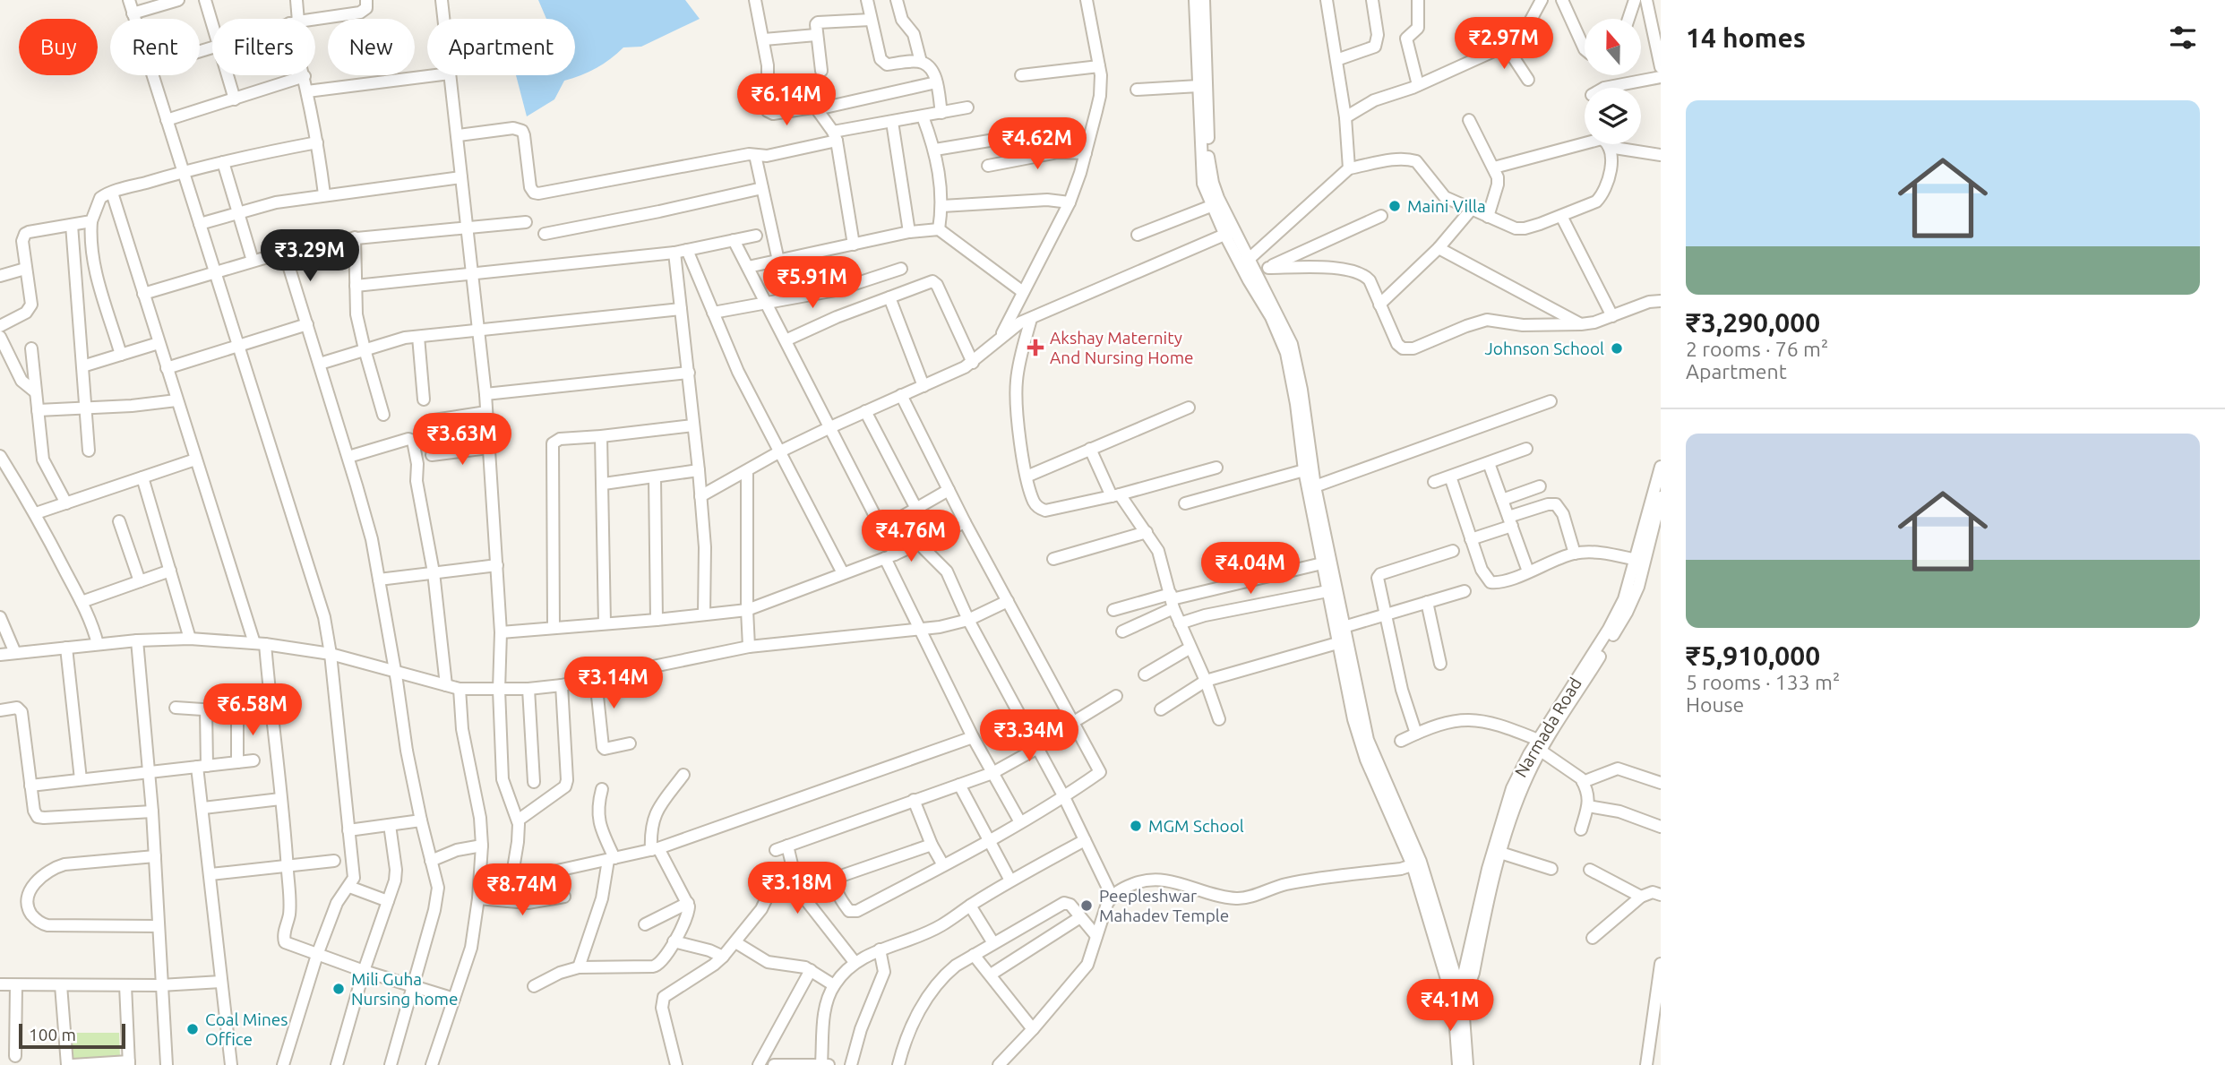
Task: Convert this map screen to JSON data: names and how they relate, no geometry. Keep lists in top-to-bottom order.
{
  "streets": {
    "street": ["Narmada Road"]
  },
  "places": {
    "other": [
      "Maini Villa",
      "Johnson School",
      "MGM School",
      "Peepleshwar Mahadev Temple",
      "Mili Guha Nursing home",
      "Coal Mines Office"
    ],
    "health": ["Akshay Maternity And Nursing Home"]
  },
  "scale_bar": "100 m",
  "north": "top",
  "page": {
    "heading": "14 homes",
    "price": [
      "₹2.97M",
      "₹6.14M",
      "₹4.62M",
      "₹3.29M",
      "₹5.91M",
      "₹3.63M",
      "₹4.76M",
      "₹4.04M",
      "₹3.14M",
      "₹6.58M",
      "₹3.34M",
      "₹3.18M",
      "₹8.74M",
      "₹4.1M"
    ],
    "chip": [
      "Buy",
      "Rent",
      "Filters",
      "New",
      "Apartment"
    ],
    "list": [
      {
        "name": "₹3,290,000",
        "note": "2 rooms · 76 m² · Apartment"
      },
      {
        "name": "₹5,910,000",
        "note": "5 rooms · 133 m² · House"
      }
    ],
    "scale": "100 m"
  }
}
